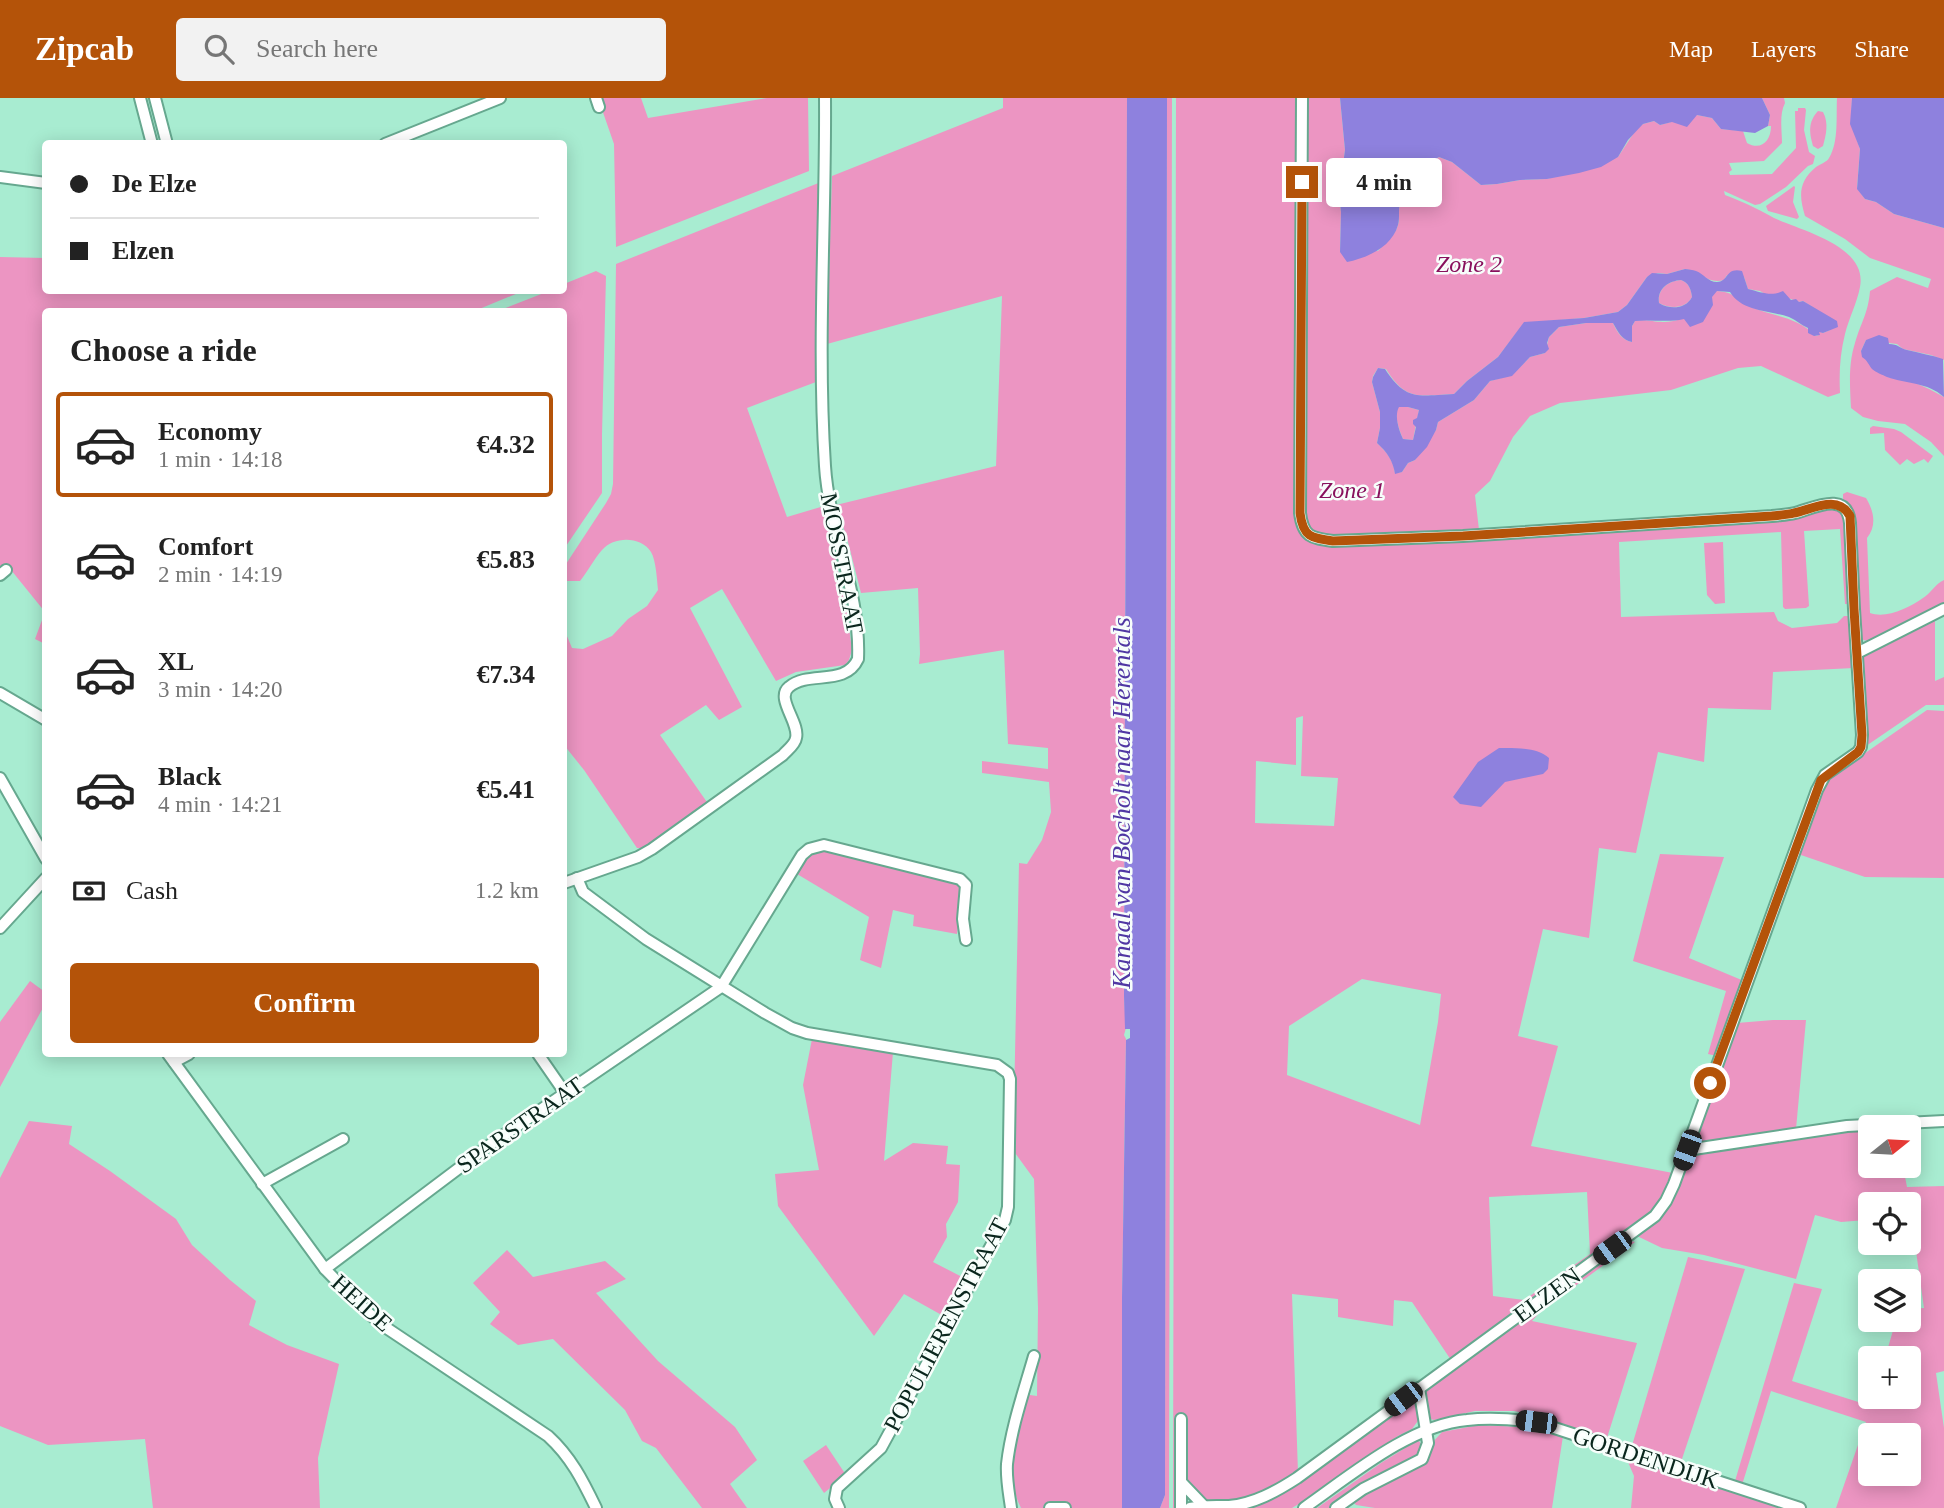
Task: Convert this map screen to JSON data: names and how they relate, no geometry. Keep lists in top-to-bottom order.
{
  "streets": {
    "street": [
      "MOSSTRAAT",
      "SPARSTRAAT",
      "ELZEN",
      "HEIDE",
      "POPULIERENSTRAAT",
      "GORDENDIJK"
    ]
  },
  "crossings": [
    ["SPARSTRAAT", "HEIDE"],
    ["SPARSTRAAT", "POPULIERENSTRAAT"]
  ],
  "water": ["Kanaal van Bocholt naar Herentals"],
  "parks": ["Zone 2", "Zone 1"],
  "north": "right",
  "page": {
    "header": "Zipcab",
    "search": "Search here",
    "nav": ["Map", "Layers", "Share"],
    "banner": ["De Elze", "Elzen"],
    "bubble": "4 min",
    "heading": "Choose a ride",
    "list": [
      {
        "name": "Economy",
        "note": "1 min · 14:18",
        "value": "€4.32"
      },
      {
        "name": "Comfort",
        "note": "2 min · 14:19",
        "value": "€5.83"
      },
      {
        "name": "XL",
        "note": "3 min · 14:20",
        "value": "€7.34"
      },
      {
        "name": "Black",
        "note": "4 min · 14:21",
        "value": "€5.41"
      }
    ],
    "pay": ["Cash", "1.2 km"],
    "buttons": "Confirm",
    "map_buttons": ["+", "−"]
  }
}
